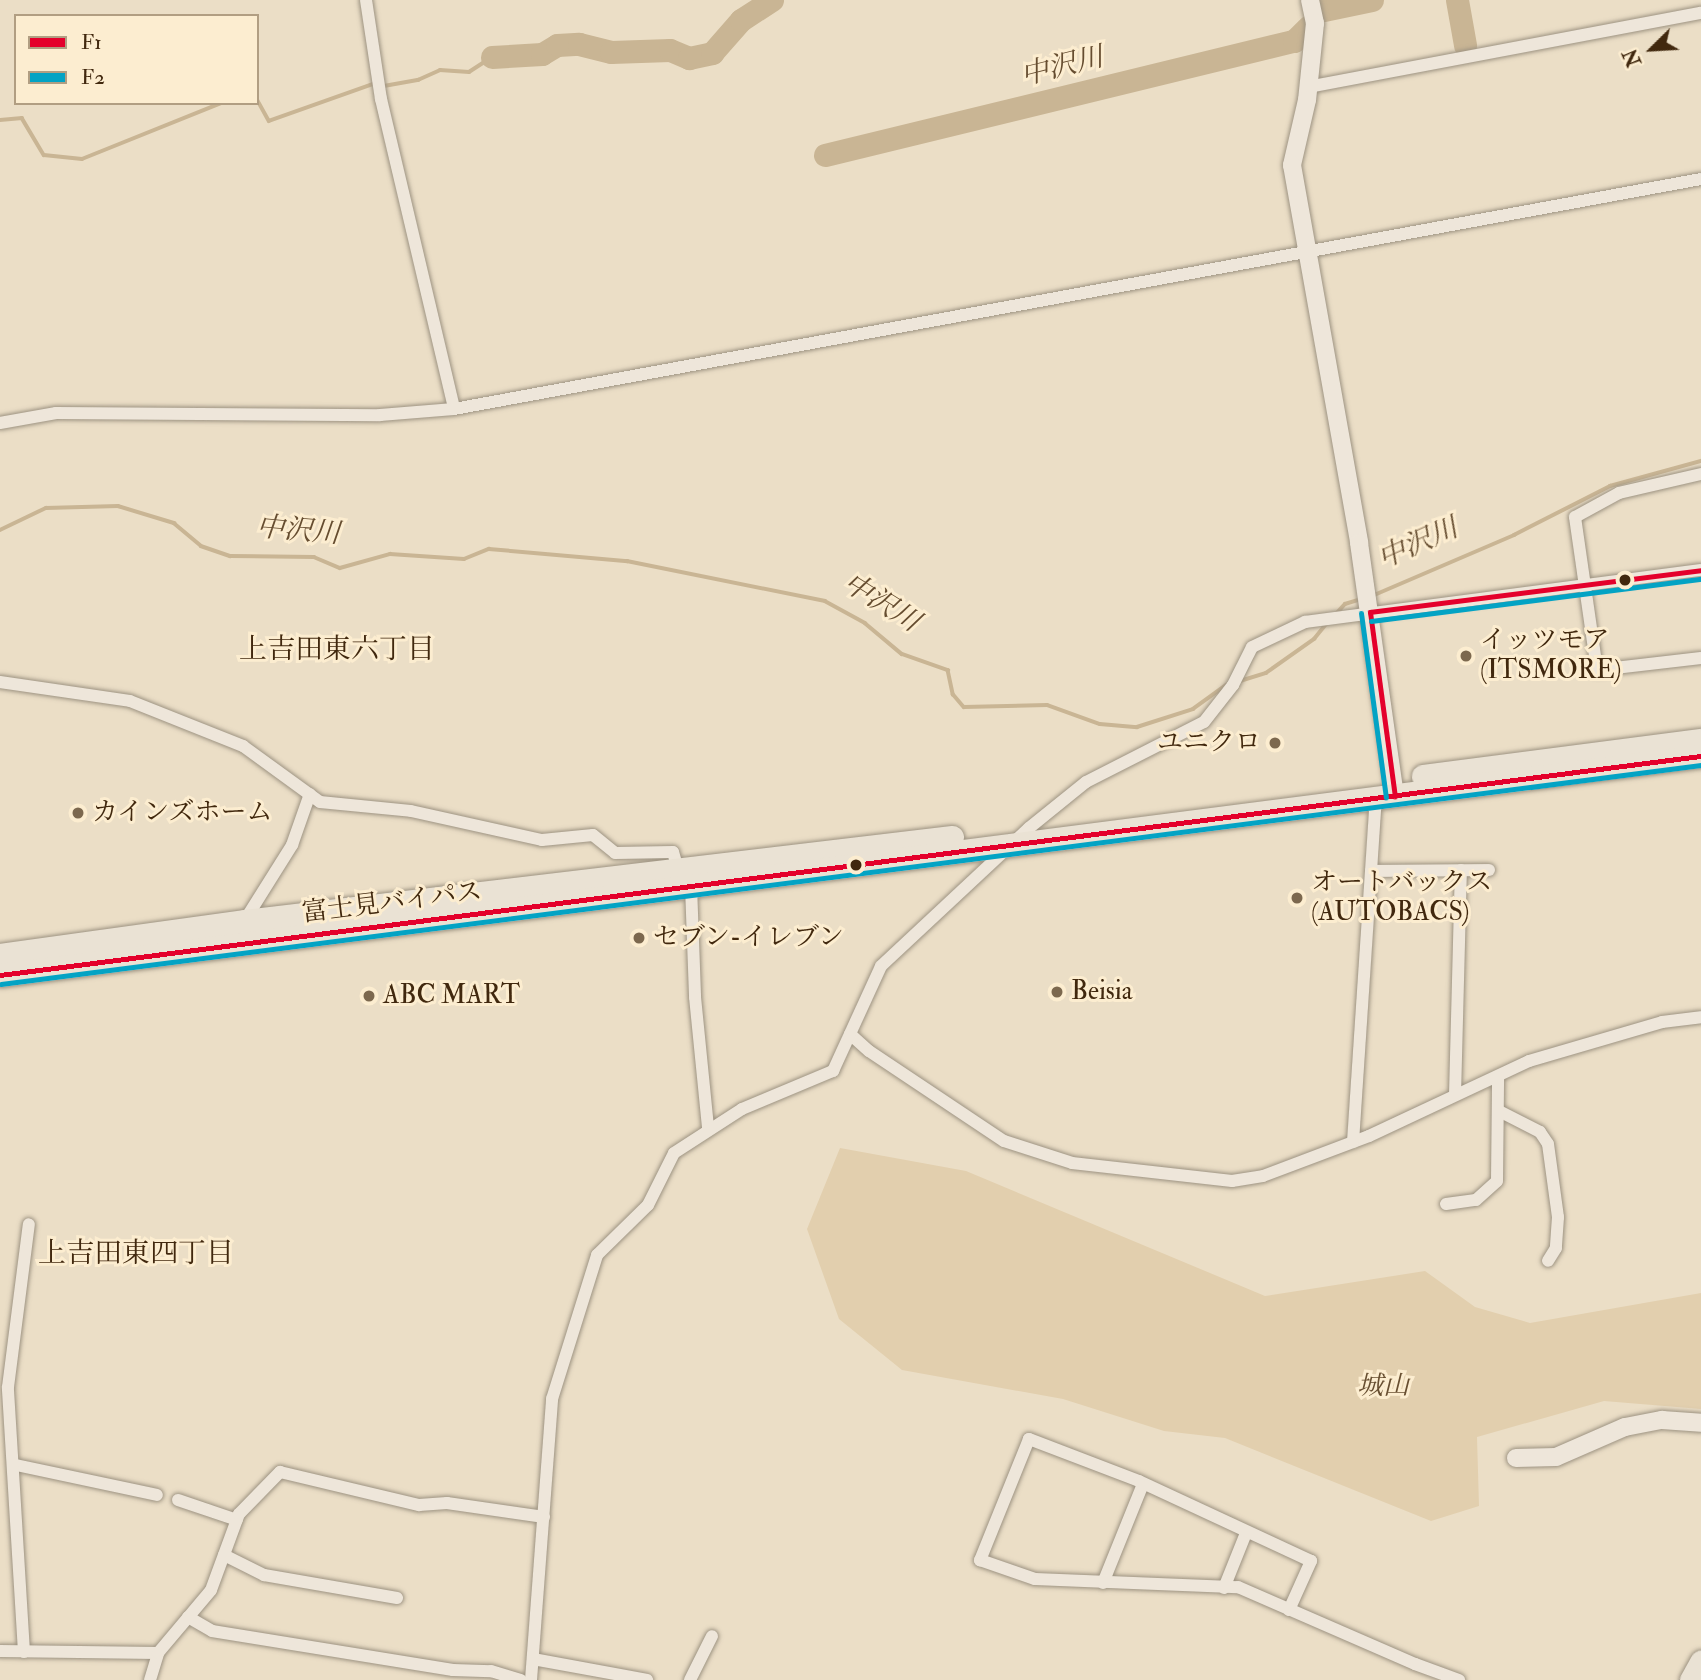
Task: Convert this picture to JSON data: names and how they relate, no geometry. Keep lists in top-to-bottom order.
{
  "streets": {
    "highway": ["富士見バイパス"]
  },
  "districts": ["上吉田東六丁目", "上吉田東四丁目"],
  "water": ["中沢川"],
  "parks": ["城山"],
  "places": [
    "イッツモア (ITSMORE)",
    "ユニクロ",
    "カインズホーム",
    "オートバックス (AUTOBACS)",
    "セブン-イレブン",
    "Beisia",
    "ABC MART"
  ],
  "lines": ["transit line F1", "transit line F2"],
  "legend": ["F1", "F2"],
  "north": "bottom left"
}
